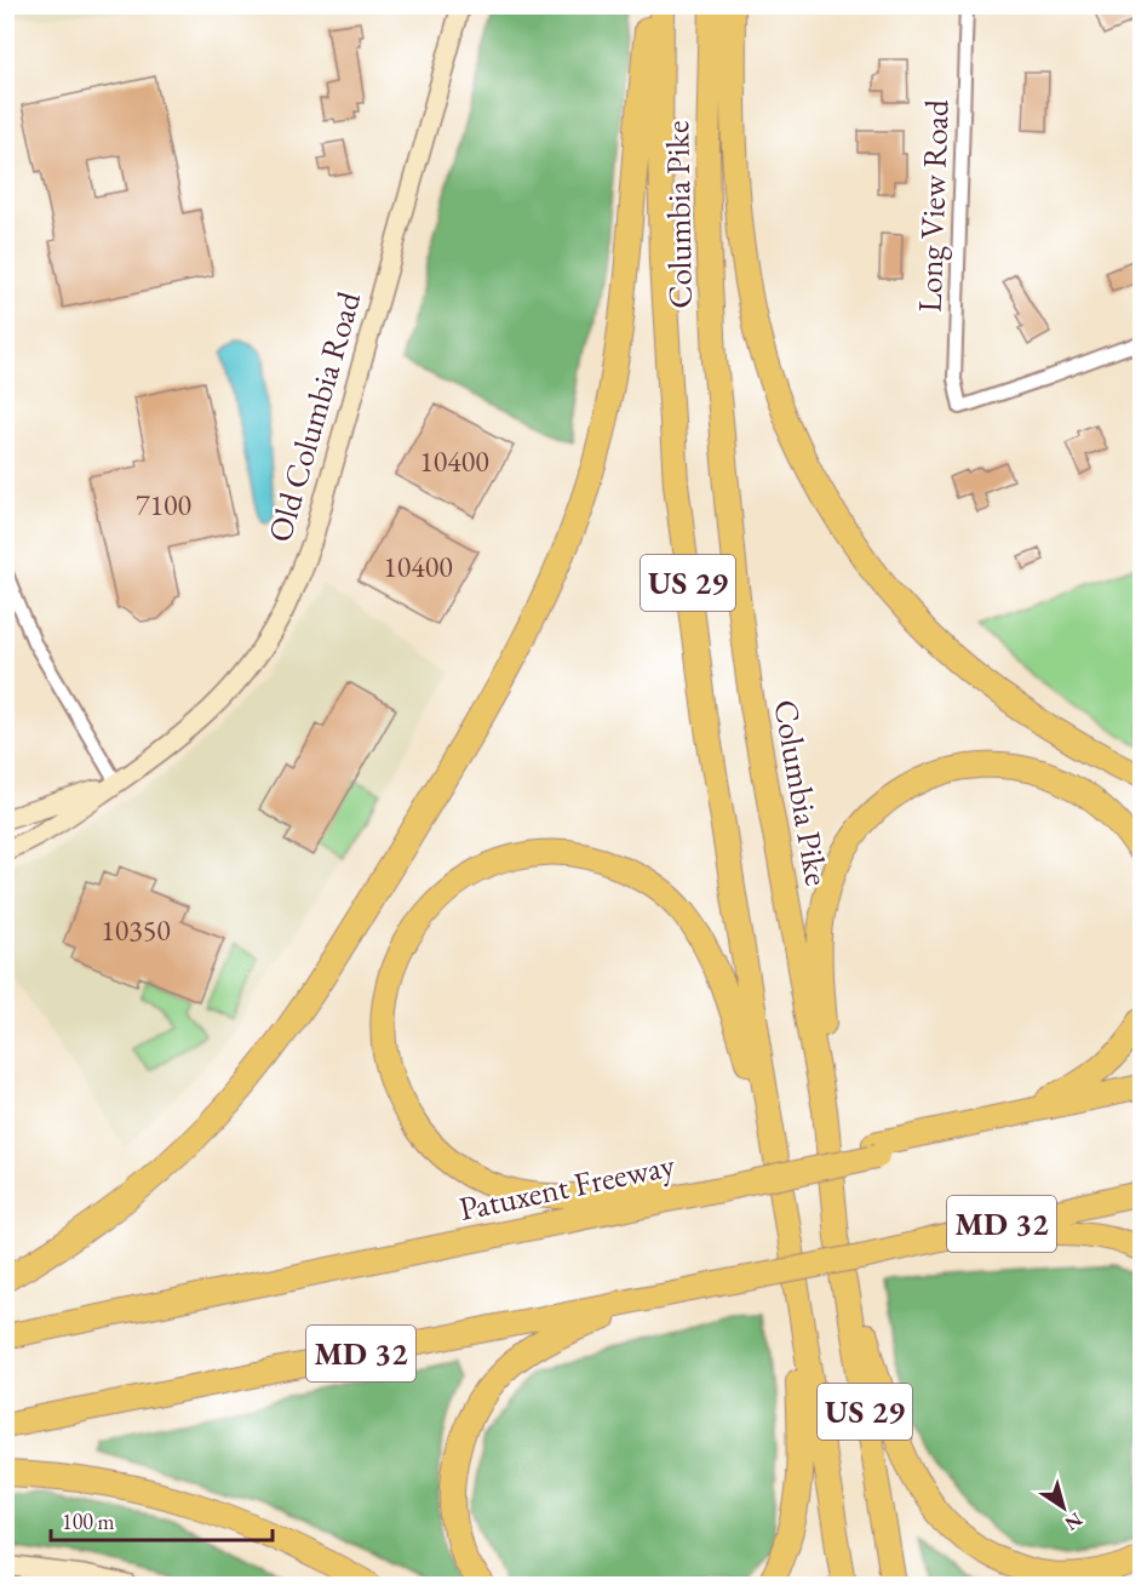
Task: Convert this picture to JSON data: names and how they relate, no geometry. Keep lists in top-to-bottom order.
{
  "streets": {
    "highway": [
      "Columbia Pike",
      "US 29",
      "Patuxent Freeway",
      "MD 32"
    ],
    "street": ["Long View Road", "Old Columbia Road"]
  },
  "house_numbers": [
    "10400",
    "7100",
    "10400",
    "10350"
  ],
  "scale_bar": "100 m",
  "north": "bottom right"
}
